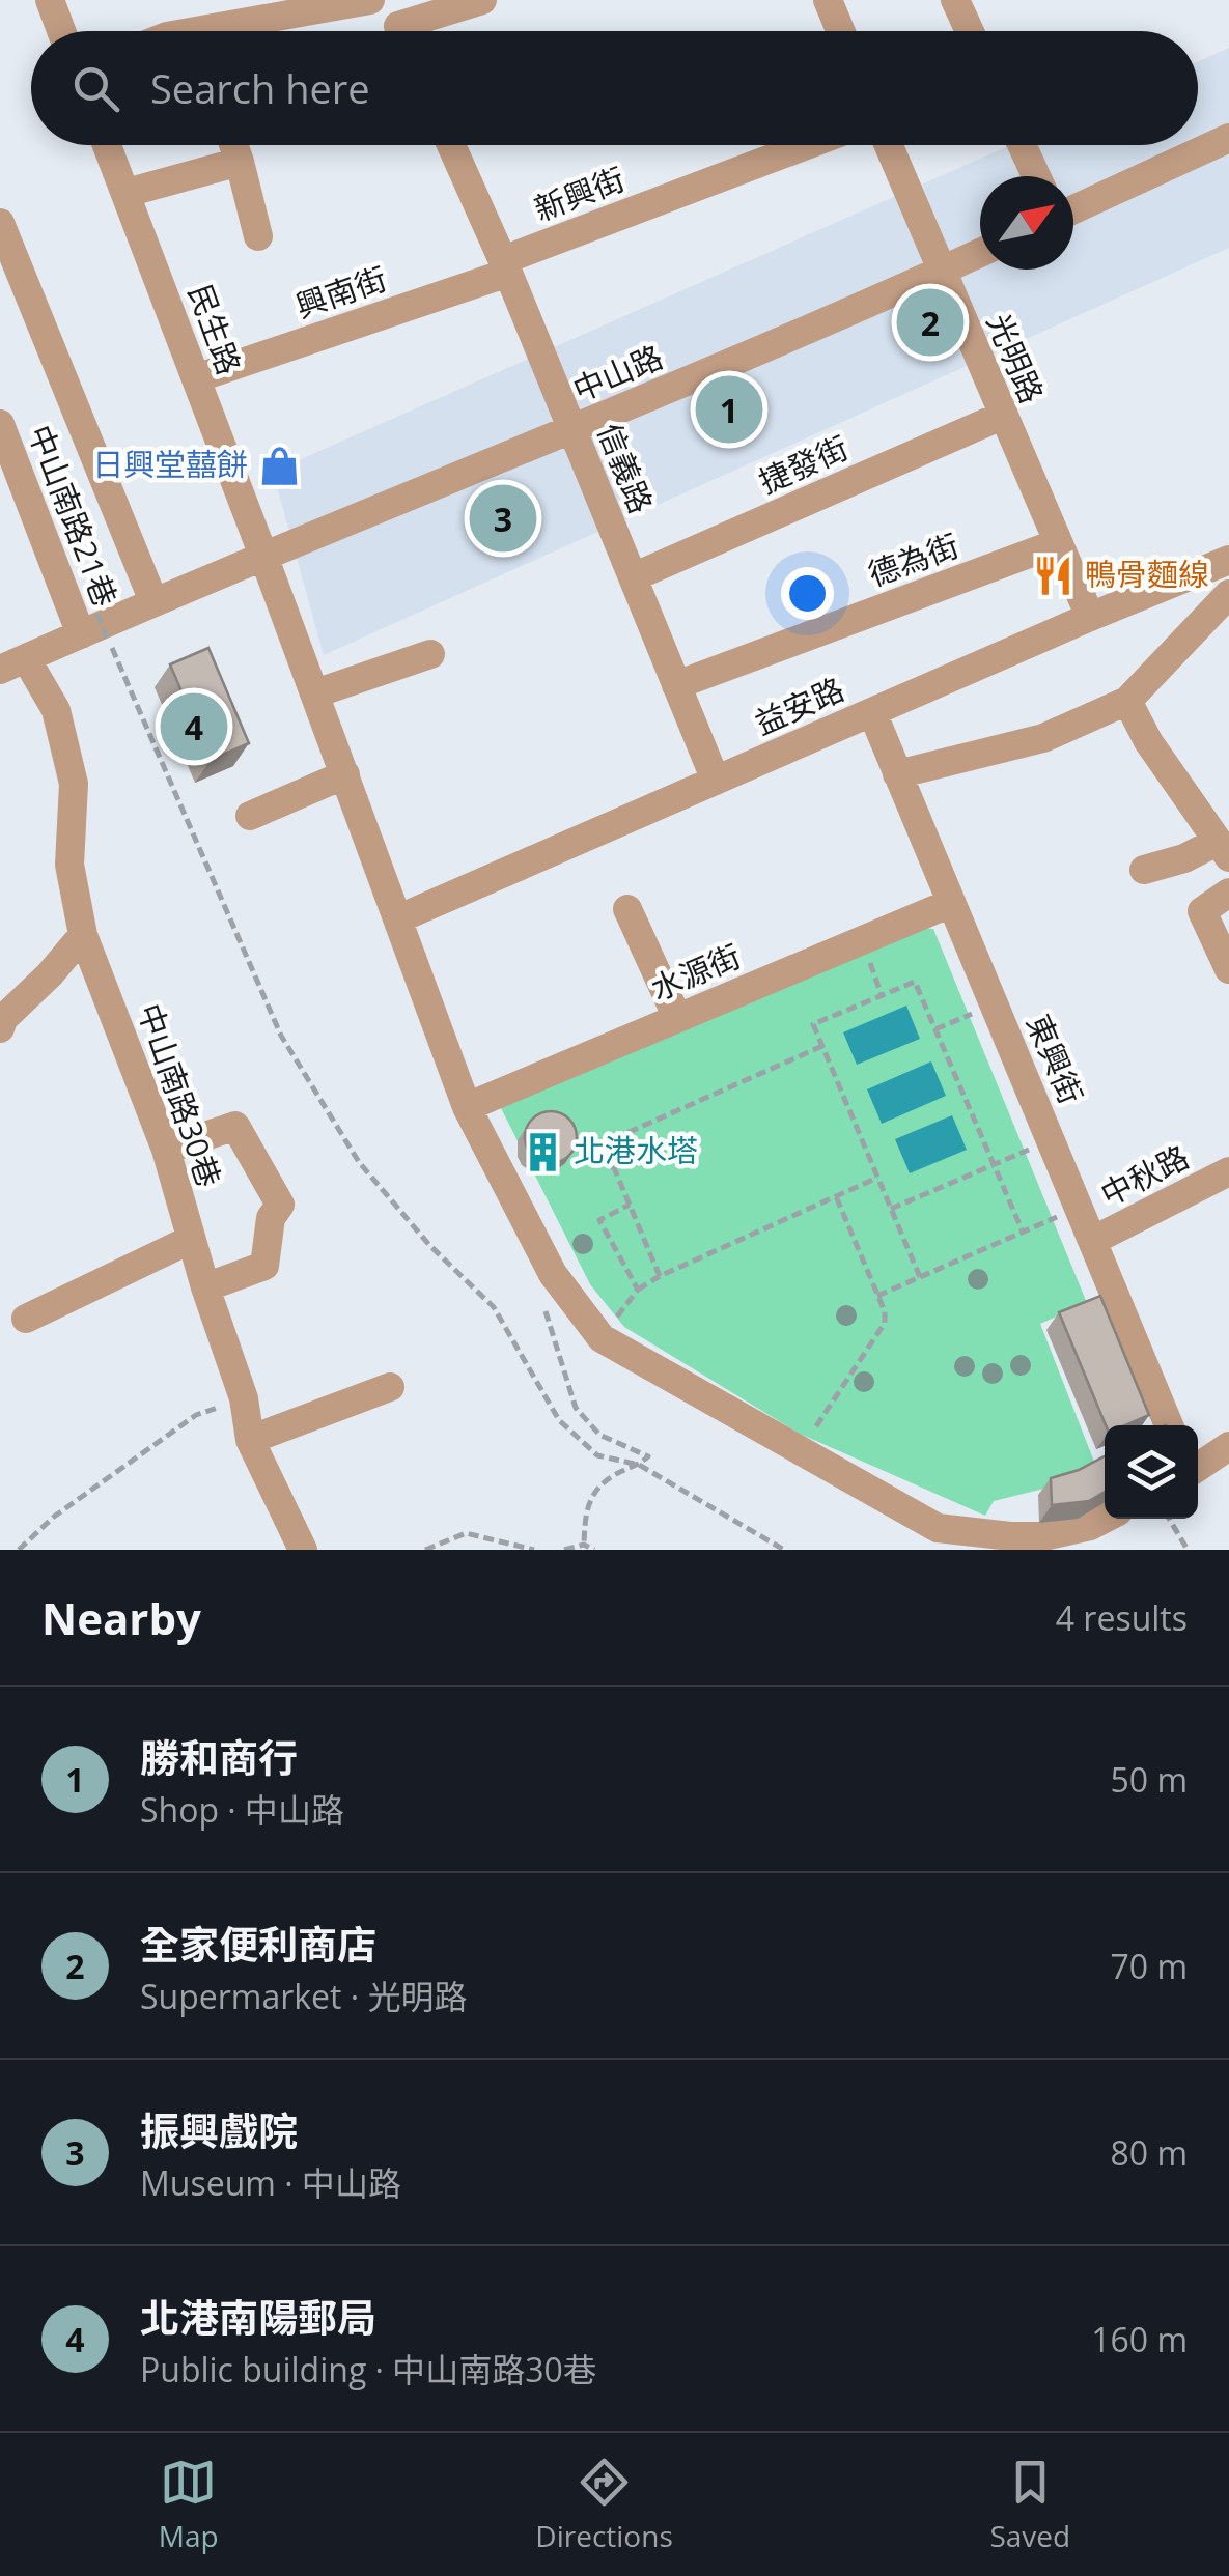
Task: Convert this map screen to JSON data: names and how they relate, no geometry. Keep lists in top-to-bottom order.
{
  "streets": {
    "street": [
      "新興街",
      "興南街",
      "民生路",
      "光明路",
      "中山路",
      "捷發街",
      "信義路",
      "中山南路21巷",
      "德為街",
      "益安路",
      "水源街",
      "東興街",
      "中山南路30巷",
      "中秋路"
    ]
  },
  "crossings": [
    ["新興街", "興南街"],
    ["新興街", "信義路"],
    ["興南街", "民生路"],
    ["興南街", "信義路"],
    ["民生路", "中山路"],
    ["民生路", "益安路"],
    ["民生路", "水源街"],
    ["光明路", "中山路"],
    ["光明路", "捷發街"],
    ["光明路", "德為街"],
    ["光明路", "益安路"],
    ["中山路", "信義路"],
    ["中山路", "中山南路21巷"],
    ["中山路", "中山南路30巷"],
    ["捷發街", "信義路"],
    ["信義路", "德為街"],
    ["信義路", "益安路"],
    ["益安路", "東興街"],
    ["水源街", "東興街"],
    ["東興街", "中秋路"]
  ],
  "places": {
    "shop": ["日興堂囍餅"],
    "restaurant": ["鴨骨麵線"],
    "building": ["北港水塔"]
  },
  "north": "top right",
  "page": {
    "search": "Search here",
    "pins": [
      "2",
      "1",
      "3",
      "4"
    ],
    "heading": ["Nearby", "4 results"],
    "list": [
      {
        "mark": "1",
        "name": "勝和商行",
        "note": "Shop · 中山路",
        "value": "50 m"
      },
      {
        "mark": "2",
        "name": "全家便利商店",
        "note": "Supermarket · 光明路",
        "value": "70 m"
      },
      {
        "mark": "3",
        "name": "振興戲院",
        "note": "Museum · 中山路",
        "value": "80 m"
      },
      {
        "mark": "4",
        "name": "北港南陽郵局",
        "note": "Public building · 中山南路30巷",
        "value": "160 m"
      }
    ],
    "nav": ["Map", "Directions", "Saved"]
  }
}
